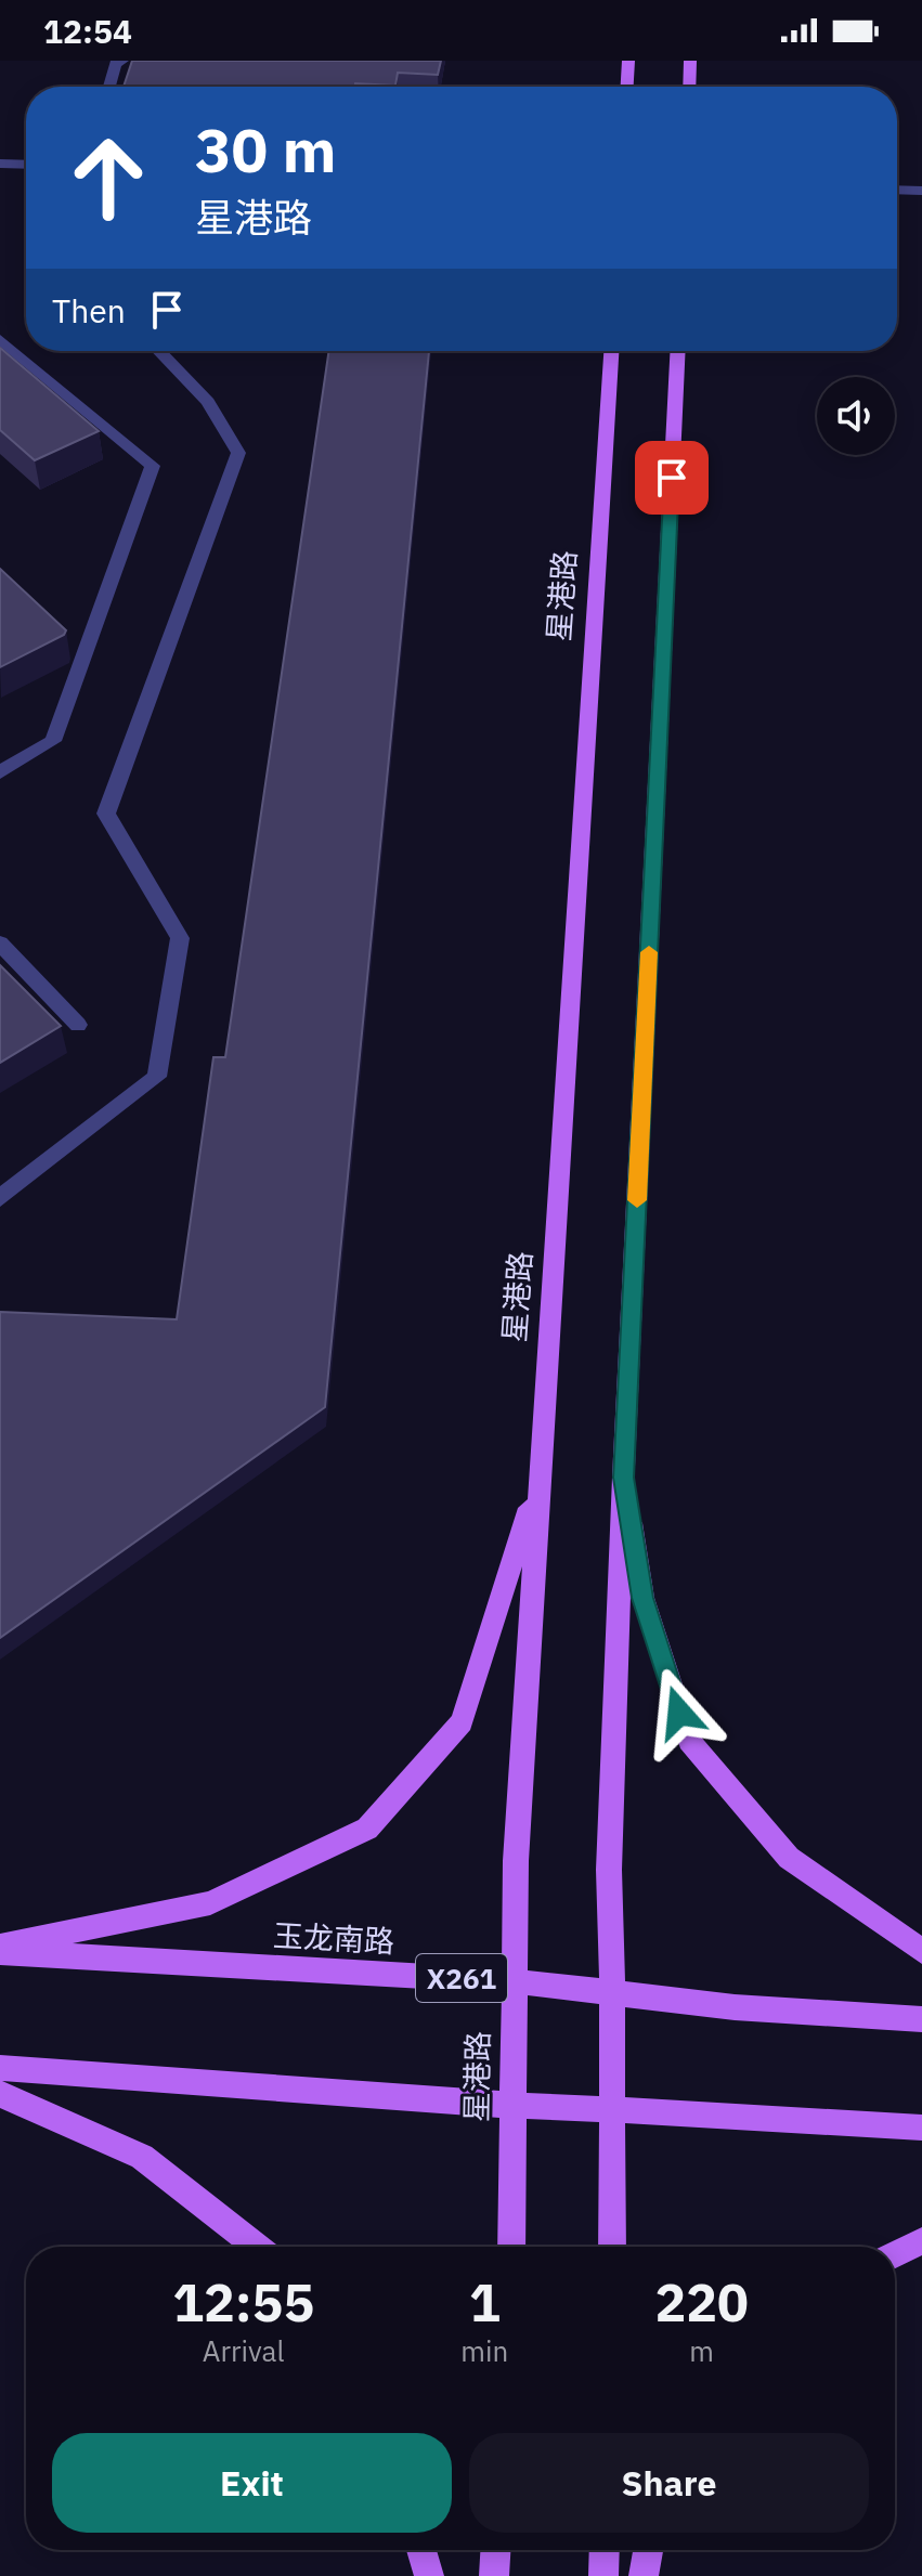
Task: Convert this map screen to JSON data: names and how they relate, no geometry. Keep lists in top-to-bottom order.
{
  "streets": {
    "main road": ["星港路", "玉龙南路", "X261"]
  },
  "crossings": [
    ["星港路", "玉龙南路"]
  ],
  "page": {
    "status": "12:54",
    "turn": ["30 m", "星港路"],
    "then": "Then",
    "eta": [
      "12:55",
      "Arrival",
      "1",
      "min",
      "220",
      "m"
    ],
    "buttons": ["Exit", "Share"]
  }
}
